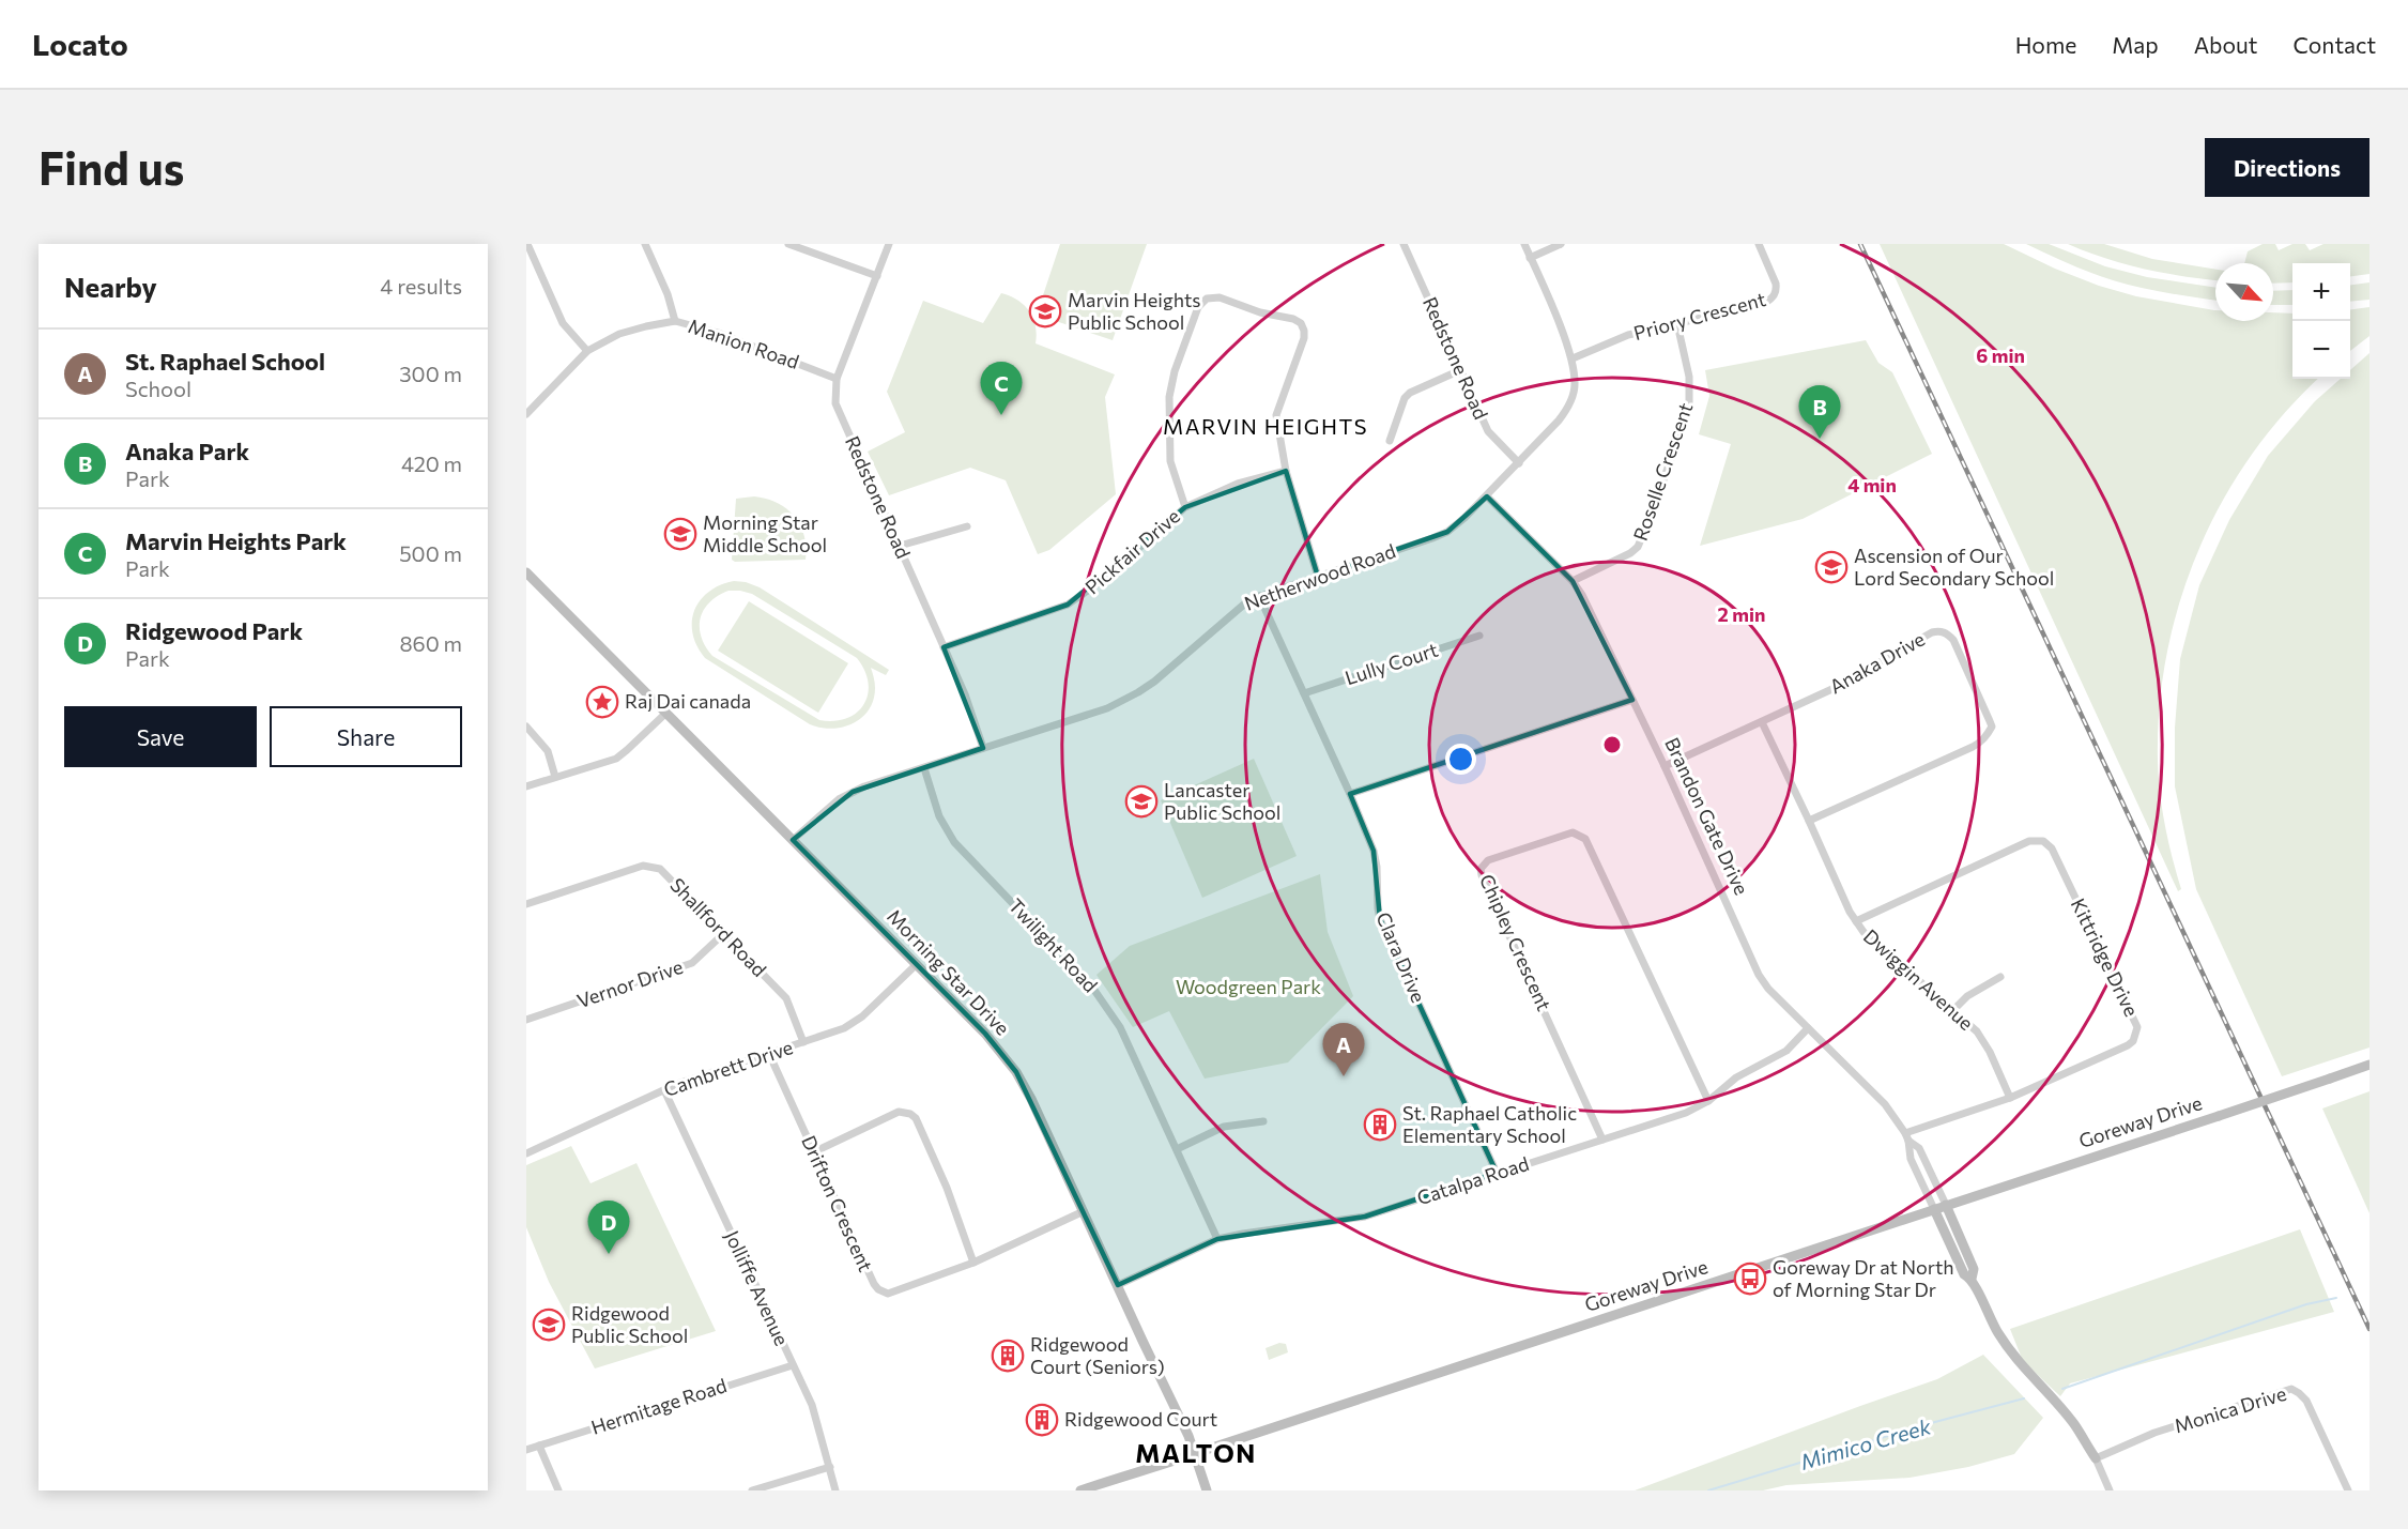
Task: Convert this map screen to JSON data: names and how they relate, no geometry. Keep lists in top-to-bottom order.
{
  "streets": {
    "street": [
      "Priory Crescent",
      "Manion Road",
      "Redstone Road",
      "Roselle Crescent",
      "Pickfair Drive",
      "Netherwood Road",
      "Anaka Drive",
      "Lully Court",
      "Brandon Gate Drive",
      "Shallford Road",
      "Chipley Crescent",
      "Twilight Road",
      "Clara Drive",
      "Kittridge Drive",
      "Morning Star Drive",
      "Dwiggin Avenue",
      "Vernor Drive",
      "Cambrett Drive",
      "Goreway Drive",
      "Catalpa Road",
      "Drifton Crescent",
      "Jolliffe Avenue",
      "Hermitage Road",
      "Monica Drive"
    ]
  },
  "crossings": [
    ["Priory Crescent", "Roselle Crescent"],
    ["Priory Crescent", "Netherwood Road"],
    ["Manion Road", "Redstone Road"],
    ["Redstone Road", "Pickfair Drive"],
    ["Redstone Road", "Netherwood Road"],
    ["Roselle Crescent", "Brandon Gate Drive"],
    ["Netherwood Road", "Brandon Gate Drive"],
    ["Netherwood Road", "Twilight Road"],
    ["Netherwood Road", "Clara Drive"],
    ["Netherwood Road", "Morning Star Drive"],
    ["Anaka Drive", "Brandon Gate Drive"],
    ["Anaka Drive", "Dwiggin Avenue"],
    ["Lully Court", "Clara Drive"],
    ["Brandon Gate Drive", "Kittridge Drive"],
    ["Brandon Gate Drive", "Goreway Drive"],
    ["Brandon Gate Drive", "Catalpa Road"],
    ["Brandon Gate Drive", "Monica Drive"],
    ["Shallford Road", "Vernor Drive"],
    ["Shallford Road", "Cambrett Drive"],
    ["Chipley Crescent", "Catalpa Road"],
    ["Twilight Road", "Catalpa Road"],
    ["Clara Drive", "Catalpa Road"],
    ["Kittridge Drive", "Dwiggin Avenue"],
    ["Morning Star Drive", "Cambrett Drive"],
    ["Morning Star Drive", "Goreway Drive"],
    ["Morning Star Drive", "Catalpa Road"],
    ["Morning Star Drive", "Drifton Crescent"],
    ["Cambrett Drive", "Drifton Crescent"],
    ["Cambrett Drive", "Jolliffe Avenue"],
    ["Jolliffe Avenue", "Hermitage Road"]
  ],
  "districts": ["MARVIN HEIGHTS", "MALTON"],
  "water": ["Mimico Creek"],
  "parks": ["Woodgreen Park"],
  "places": {
    "school or university": [
      "Marvin Heights Public School",
      "Morning Star Middle School",
      "Ascension of Our Lord Secondary School",
      "Lancaster Public School",
      "Ridgewood Public School"
    ],
    "place": ["Raj Dai canada"],
    "building": ["St. Raphael Catholic Elementary School", "Ridgewood Court (Seniors)", "Ridgewood Court"],
    "bus stop": ["Goreway Dr at North of Morning Star Dr"]
  },
  "north": "bottom right",
  "page": {
    "header": "Locato",
    "nav": [
      "Home",
      "Map",
      "About",
      "Contact"
    ],
    "buttons": [
      "Directions",
      ["Save", "Share"]
    ],
    "title": "Find us",
    "heading": ["Nearby", "4 results"],
    "map_buttons": ["+", "−"],
    "list": [
      {
        "mark": "A",
        "name": "St. Raphael School",
        "note": "School",
        "value": "300 m"
      },
      {
        "mark": "B",
        "name": "Anaka Park",
        "note": "Park",
        "value": "420 m"
      },
      {
        "mark": "C",
        "name": "Marvin Heights Park",
        "note": "Park",
        "value": "500 m"
      },
      {
        "mark": "D",
        "name": "Ridgewood Park",
        "note": "Park",
        "value": "860 m"
      }
    ],
    "pins": [
      "C",
      "B",
      "A",
      "D"
    ]
  },
  "rings": ["6 min", "4 min", "2 min"]
}
